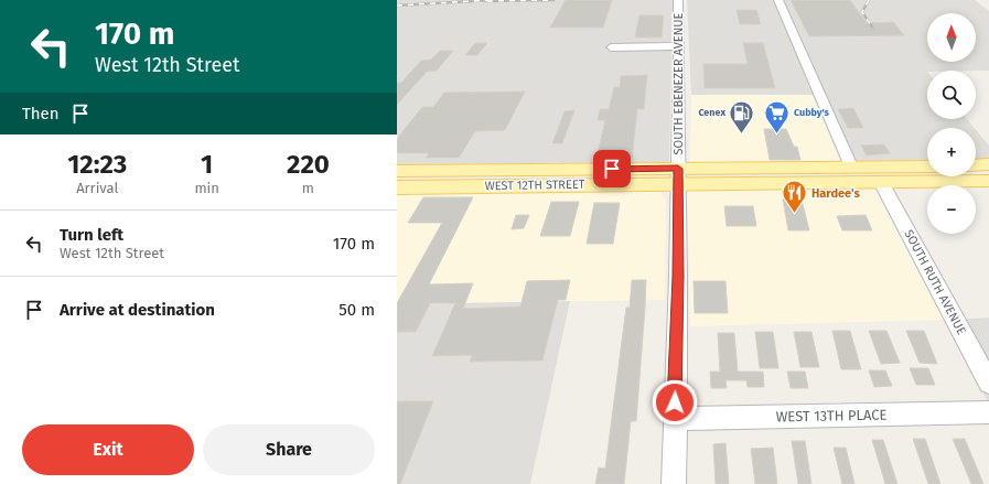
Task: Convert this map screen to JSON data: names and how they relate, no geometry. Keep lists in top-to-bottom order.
{
  "streets": {
    "main road": ["WEST 12TH STREET"],
    "street": ["SOUTH EBENEZER AVENUE", "SOUTH RUTH AVENUE", "WEST 13TH PLACE"]
  },
  "crossings": [
    ["SOUTH EBENEZER AVENUE", "WEST 12TH STREET"],
    ["SOUTH EBENEZER AVENUE", "WEST 13TH PLACE"],
    ["WEST 12TH STREET", "SOUTH RUTH AVENUE"]
  ],
  "places": {
    "fuel station": ["Cenex"],
    "supermarket": ["Cubby's"],
    "restaurant": ["Hardee's"]
  },
  "north": "top",
  "page": {
    "turn": ["170 m", "West 12th Street"],
    "map_buttons": ["+", "−"],
    "then": "Then",
    "eta": [
      "12:23",
      "Arrival",
      "1",
      "min",
      "220",
      "m"
    ],
    "list": [
      {
        "name": "Turn left",
        "note": "West 12th Street",
        "value": "170 m"
      },
      {
        "name": "Arrive at destination",
        "value": "50 m"
      }
    ],
    "buttons": ["Exit", "Share"]
  }
}
